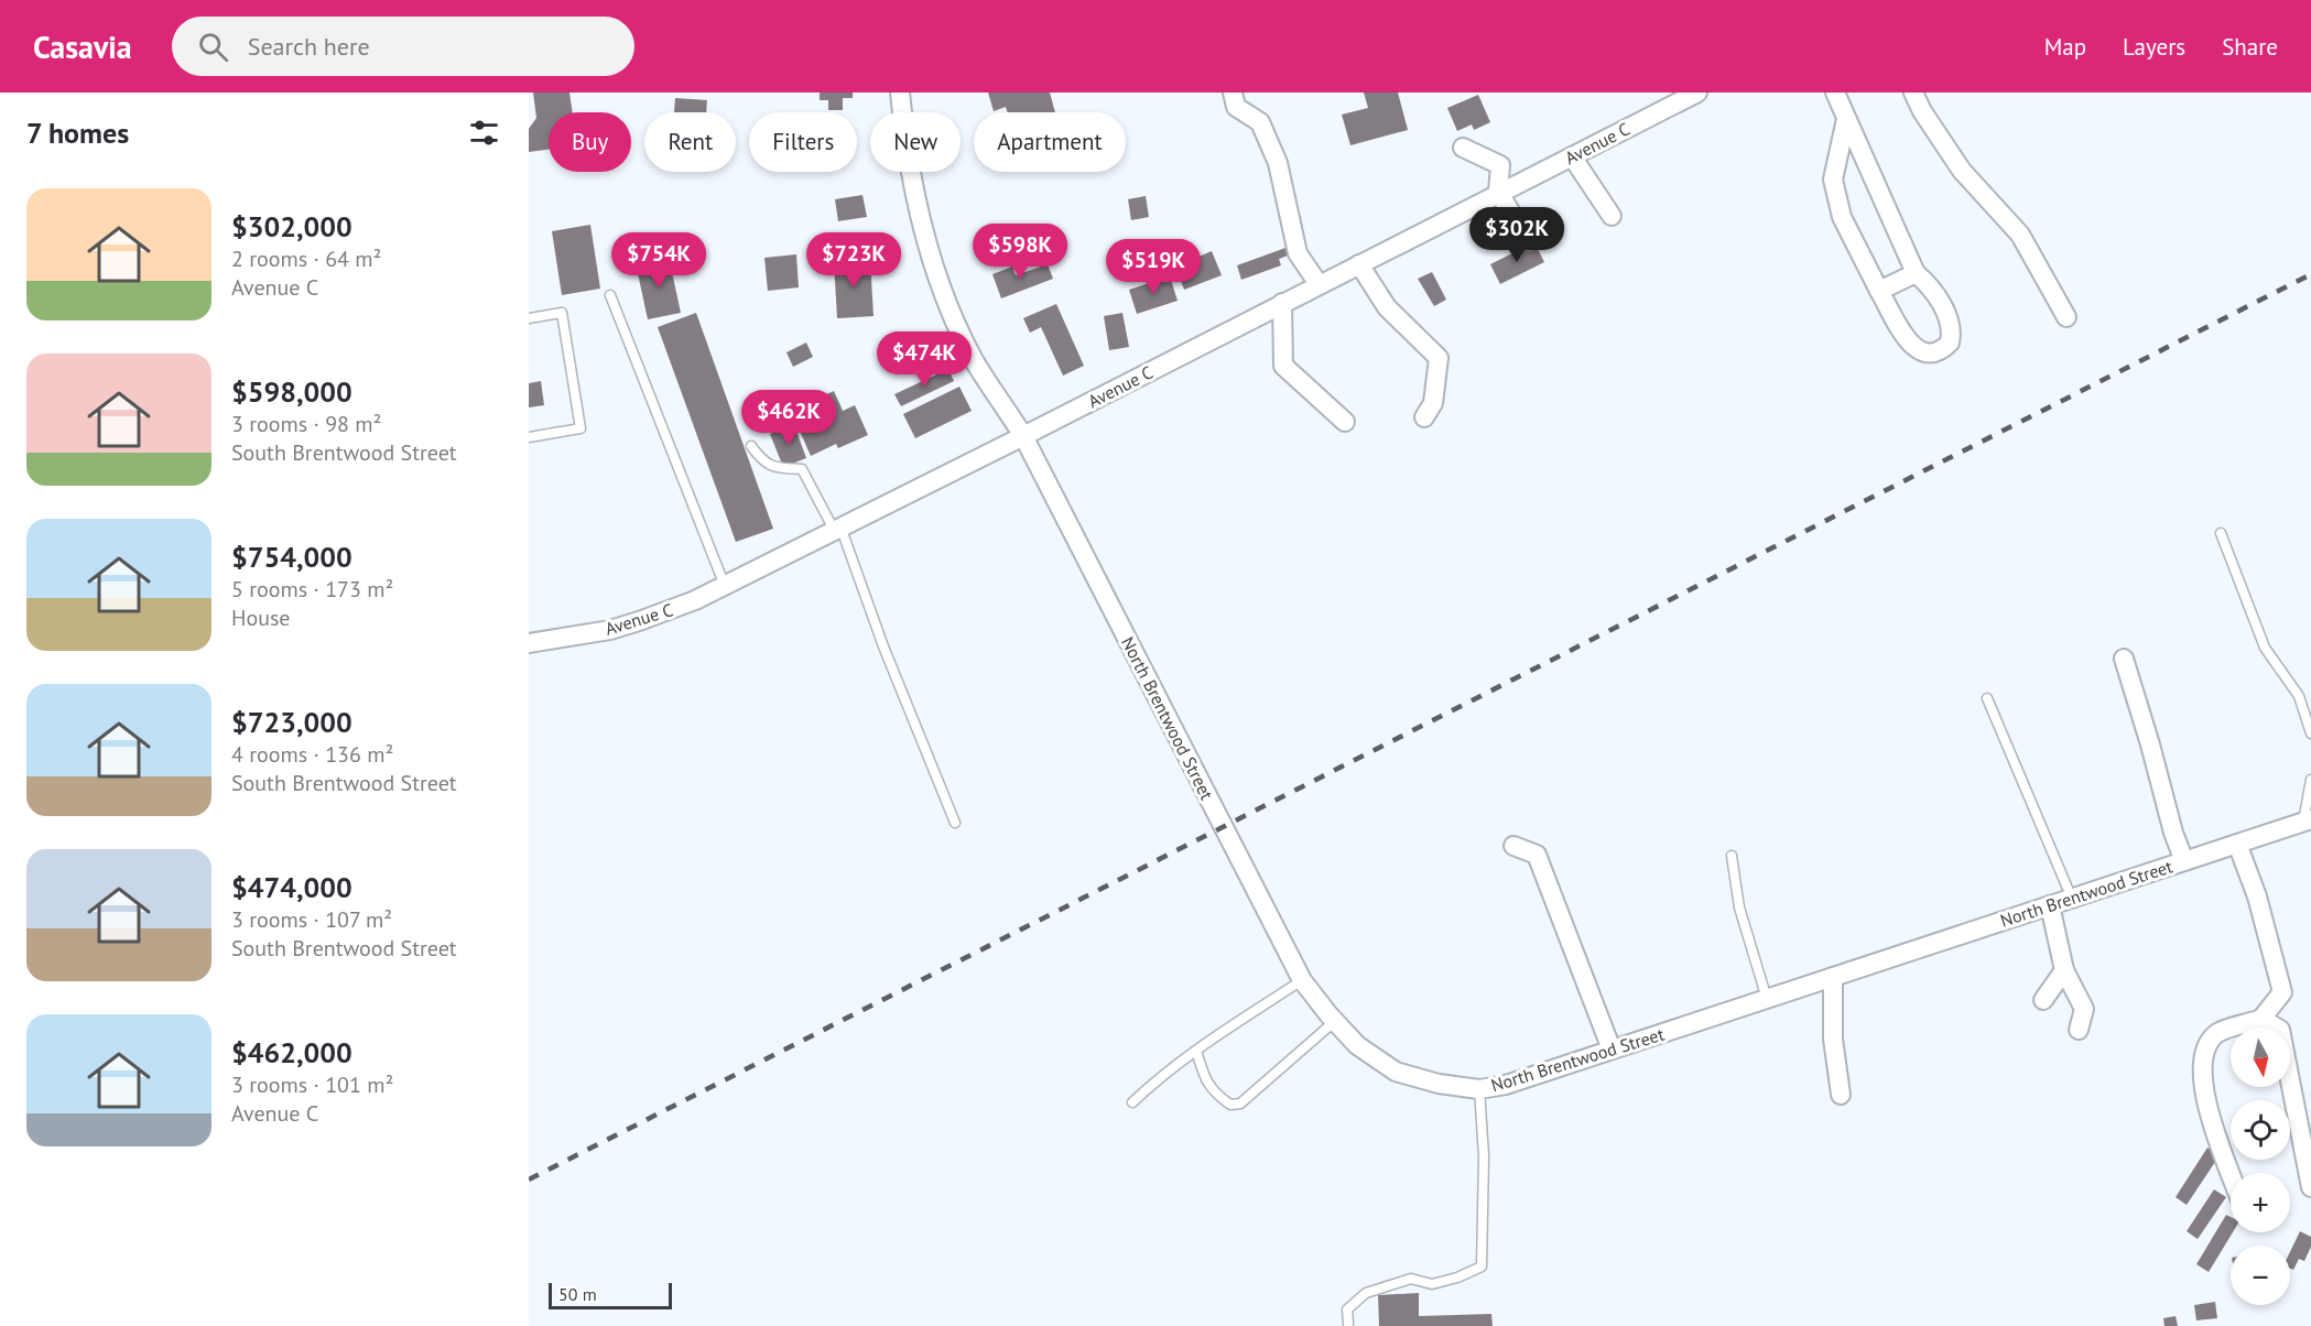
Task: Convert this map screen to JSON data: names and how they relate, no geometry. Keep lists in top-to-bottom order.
{
  "streets": {
    "street": ["Avenue C", "North Brentwood Street"]
  },
  "crossings": [
    ["Avenue C", "North Brentwood Street"]
  ],
  "scale_bar": "50 m",
  "north": "bottom",
  "page": {
    "header": "Casavia",
    "search": "Search here",
    "nav": ["Map", "Layers", "Share"],
    "heading": "7 homes",
    "chip": [
      "Buy",
      "Rent",
      "Filters",
      "New",
      "Apartment"
    ],
    "list": [
      {
        "name": "$302,000",
        "note": "2 rooms · 64 m² · Avenue C"
      },
      {
        "name": "$598,000",
        "note": "3 rooms · 98 m² · South Brentwood Street"
      },
      {
        "name": "$754,000",
        "note": "5 rooms · 173 m² · House"
      },
      {
        "name": "$723,000",
        "note": "4 rooms · 136 m² · South Brentwood Street"
      },
      {
        "name": "$474,000",
        "note": "3 rooms · 107 m² · South Brentwood Street"
      },
      {
        "name": "$462,000",
        "note": "3 rooms · 101 m² · Avenue C"
      }
    ],
    "price": [
      "$302K",
      "$598K",
      "$754K",
      "$723K",
      "$519K",
      "$474K",
      "$462K"
    ],
    "map_buttons": ["+", "−"],
    "scale": "50 m"
  }
}
